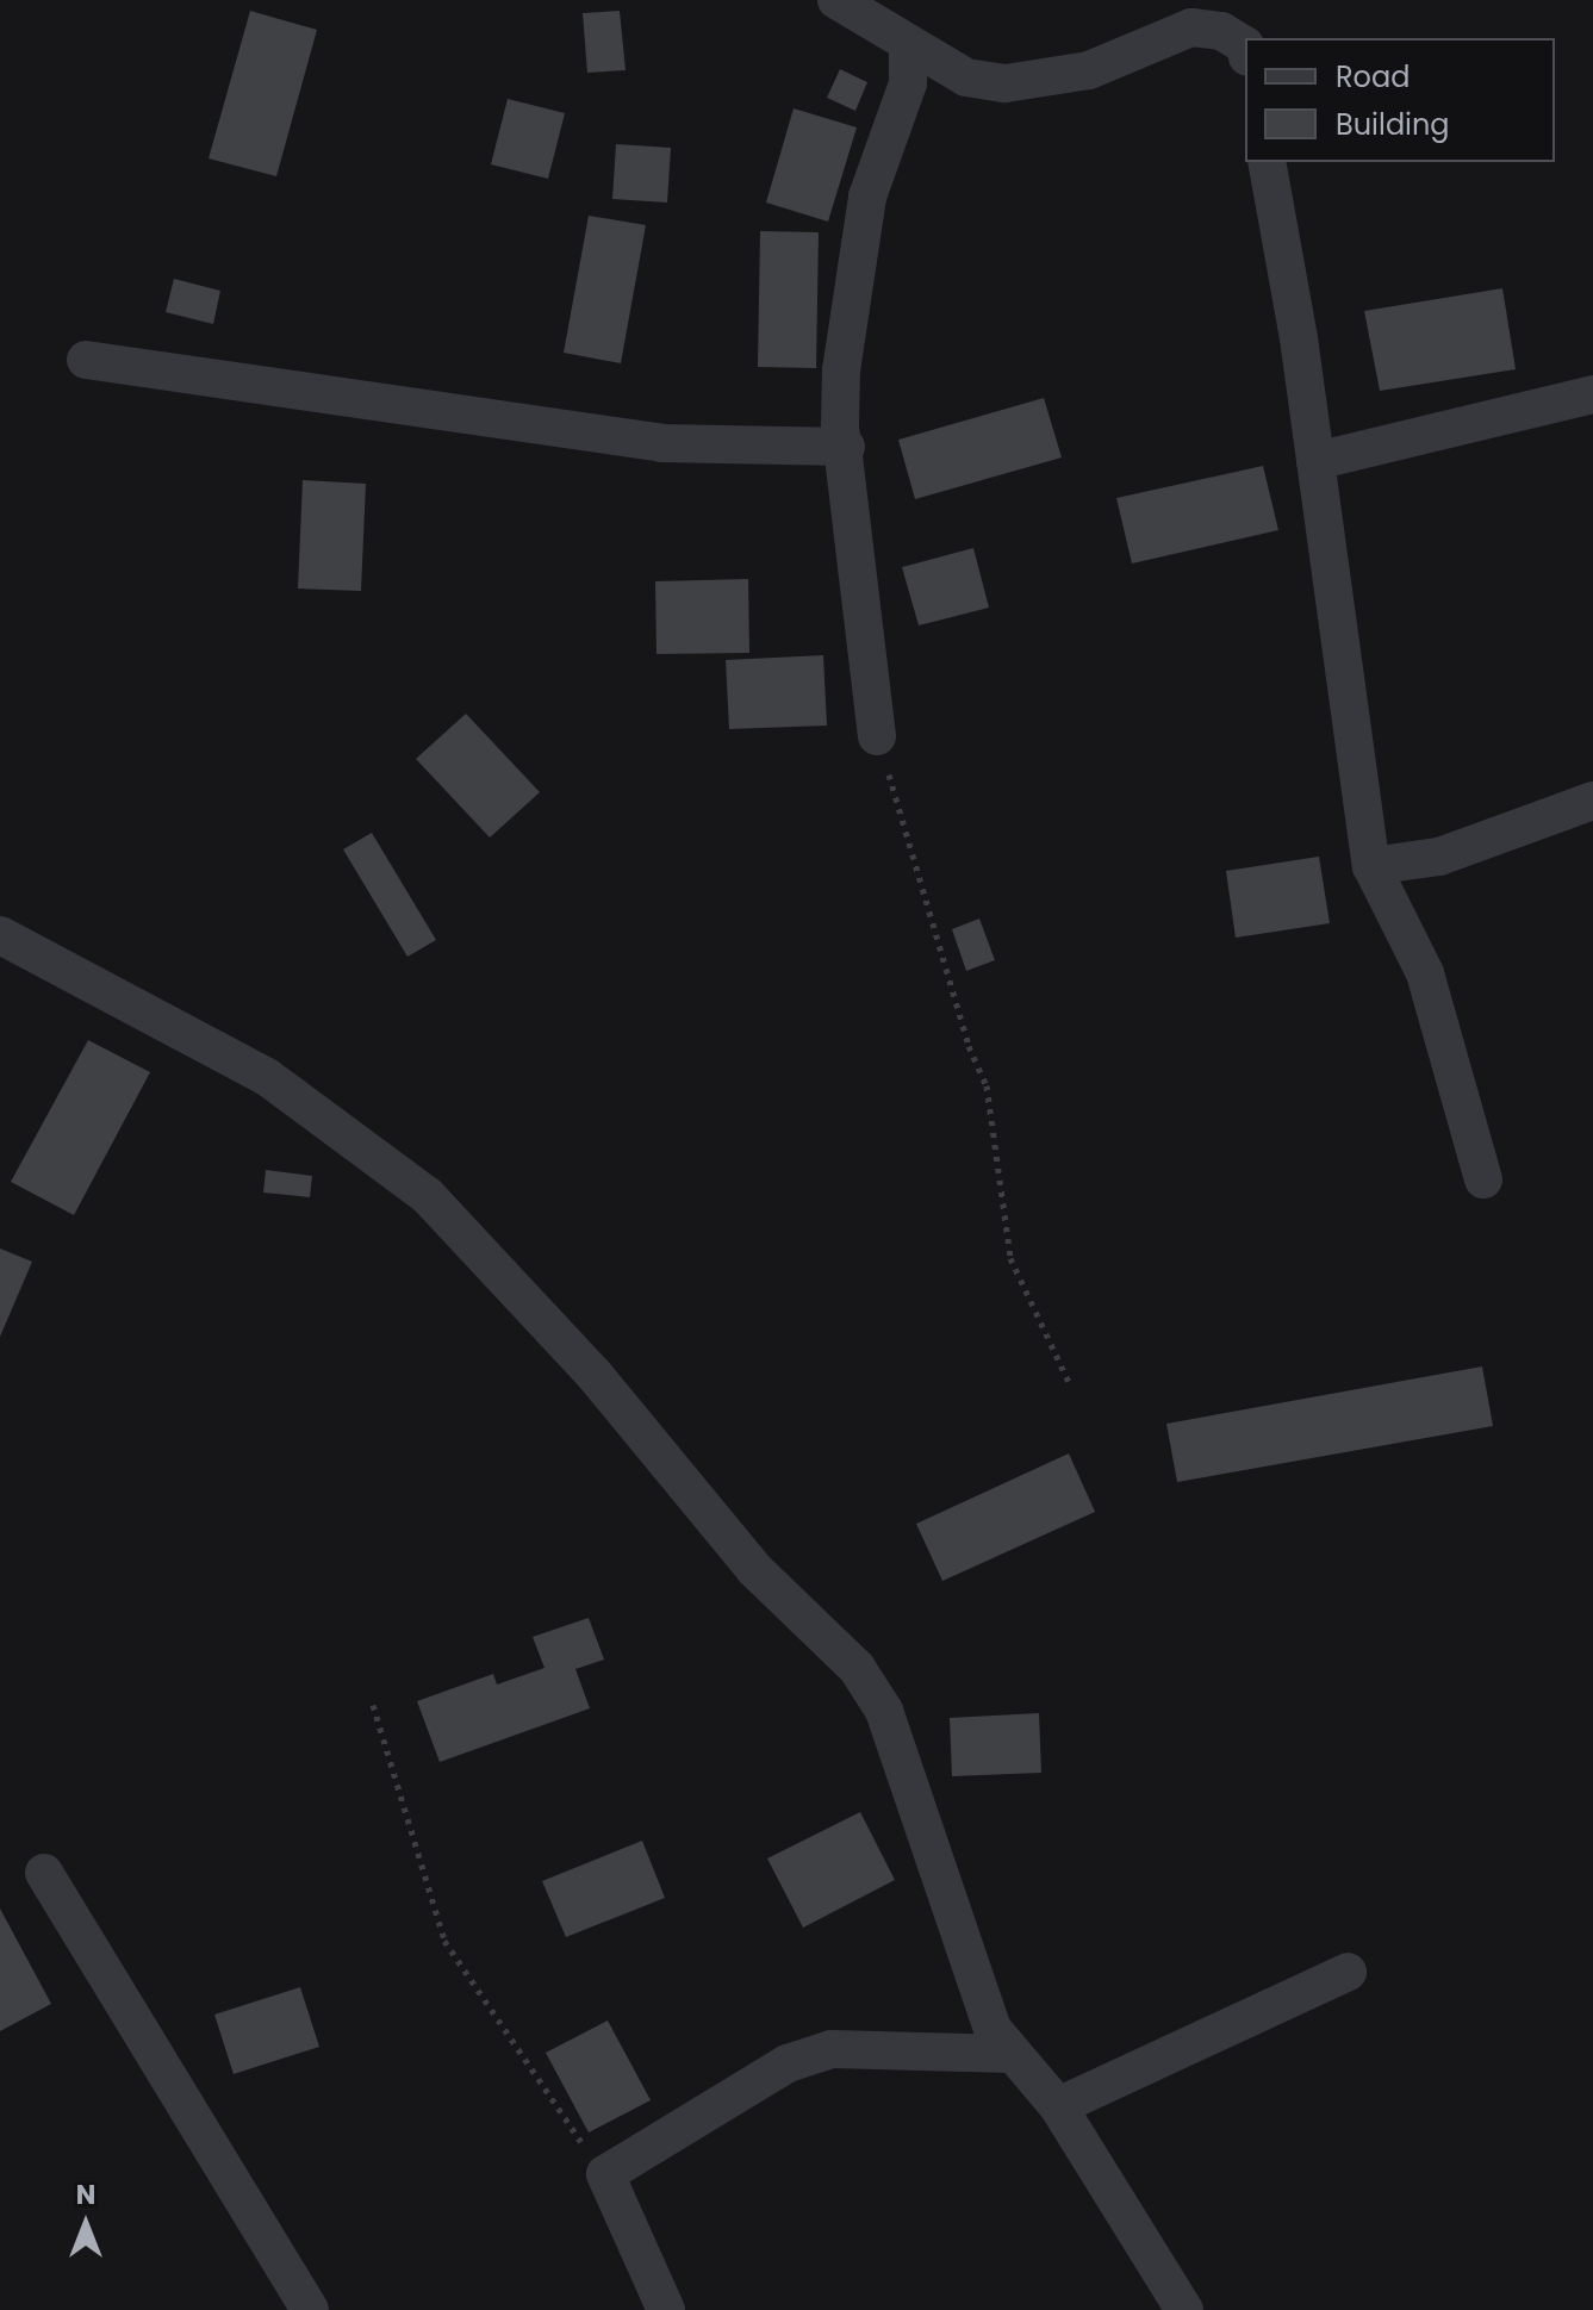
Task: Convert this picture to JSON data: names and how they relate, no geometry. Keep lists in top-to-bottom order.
{
  "legend": ["Road", "Building"],
  "north": "top"
}
